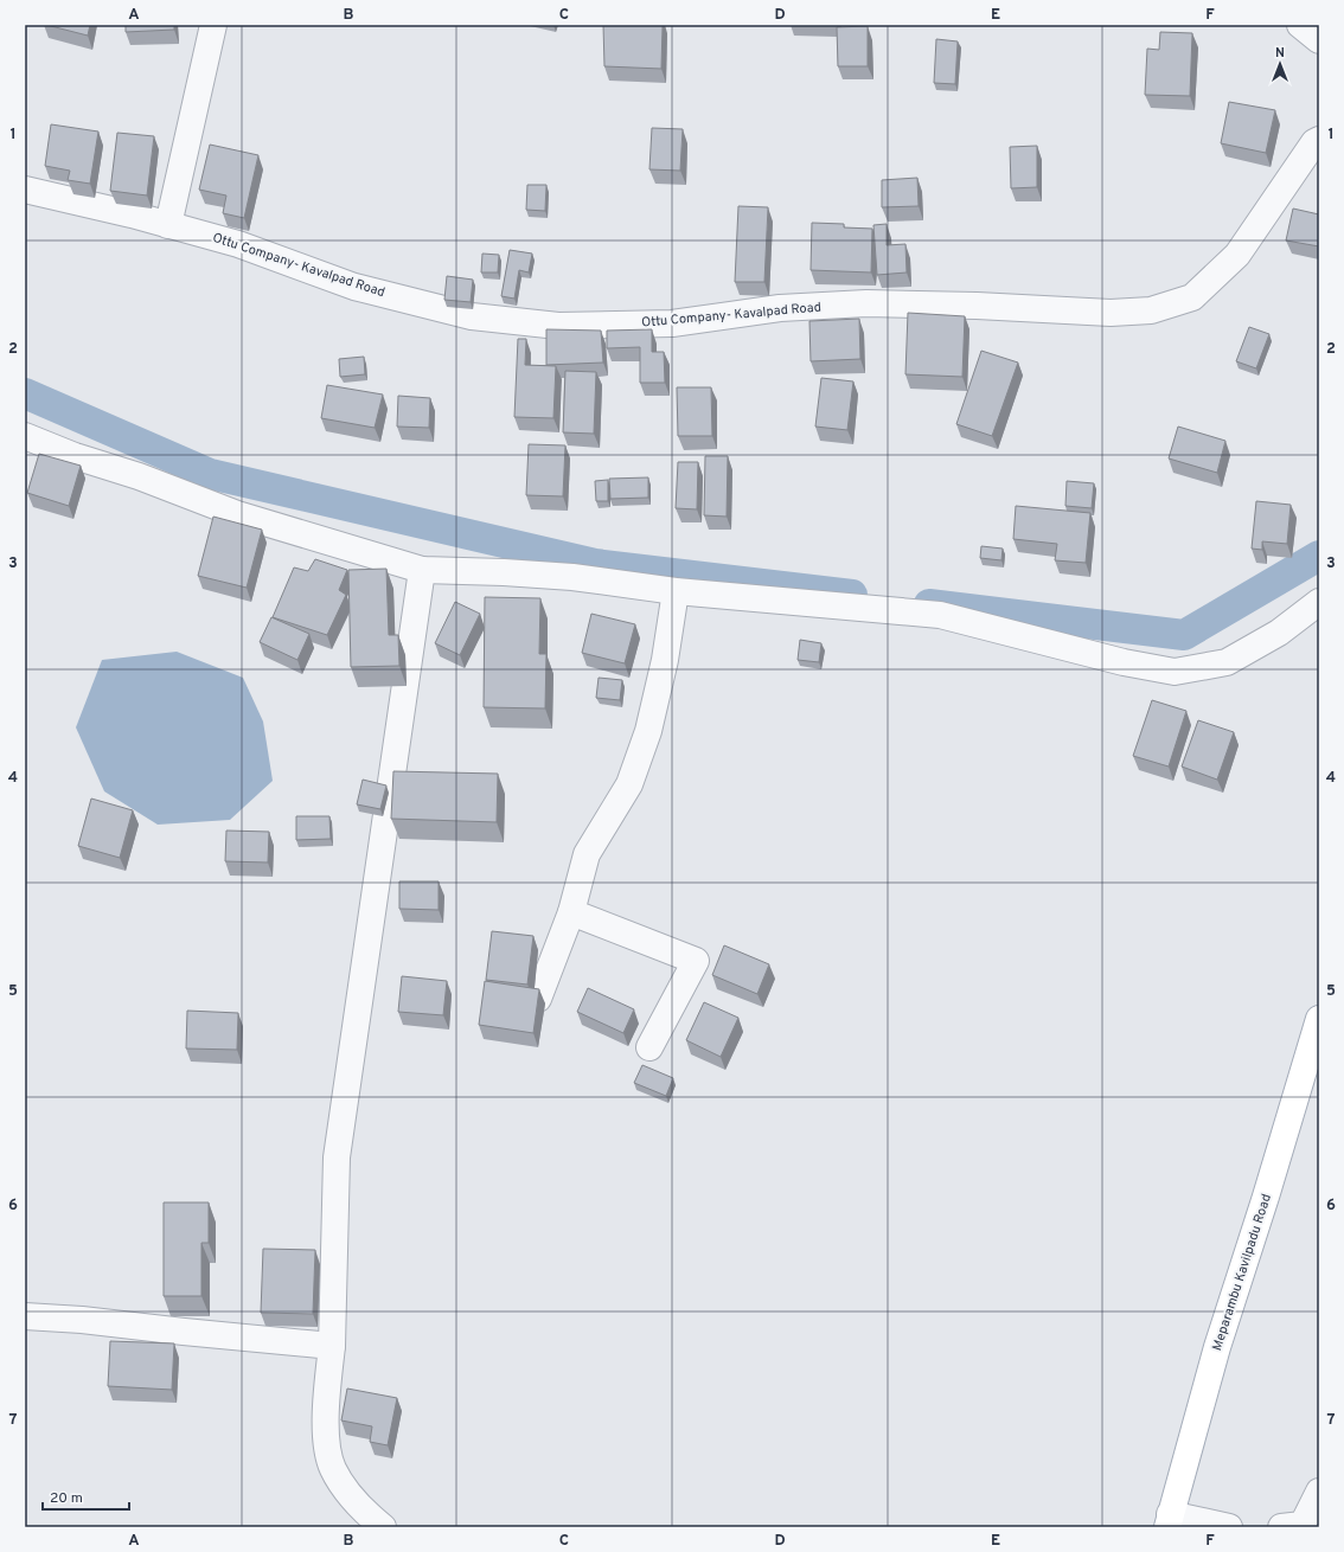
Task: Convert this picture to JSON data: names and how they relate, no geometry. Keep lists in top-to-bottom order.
{
  "streets": {
    "main road": ["Meparambu Kavilpadu Road"],
    "street": ["Ottu Company- Kavalpad Road"]
  },
  "scale_bar": "20 m",
  "north": "top",
  "grid": {
    "columns": [
      "A",
      "B",
      "C",
      "D",
      "E",
      "F"
    ],
    "rows": [
      "1",
      "2",
      "3",
      "4",
      "5",
      "6",
      "7"
    ]
  }
}
